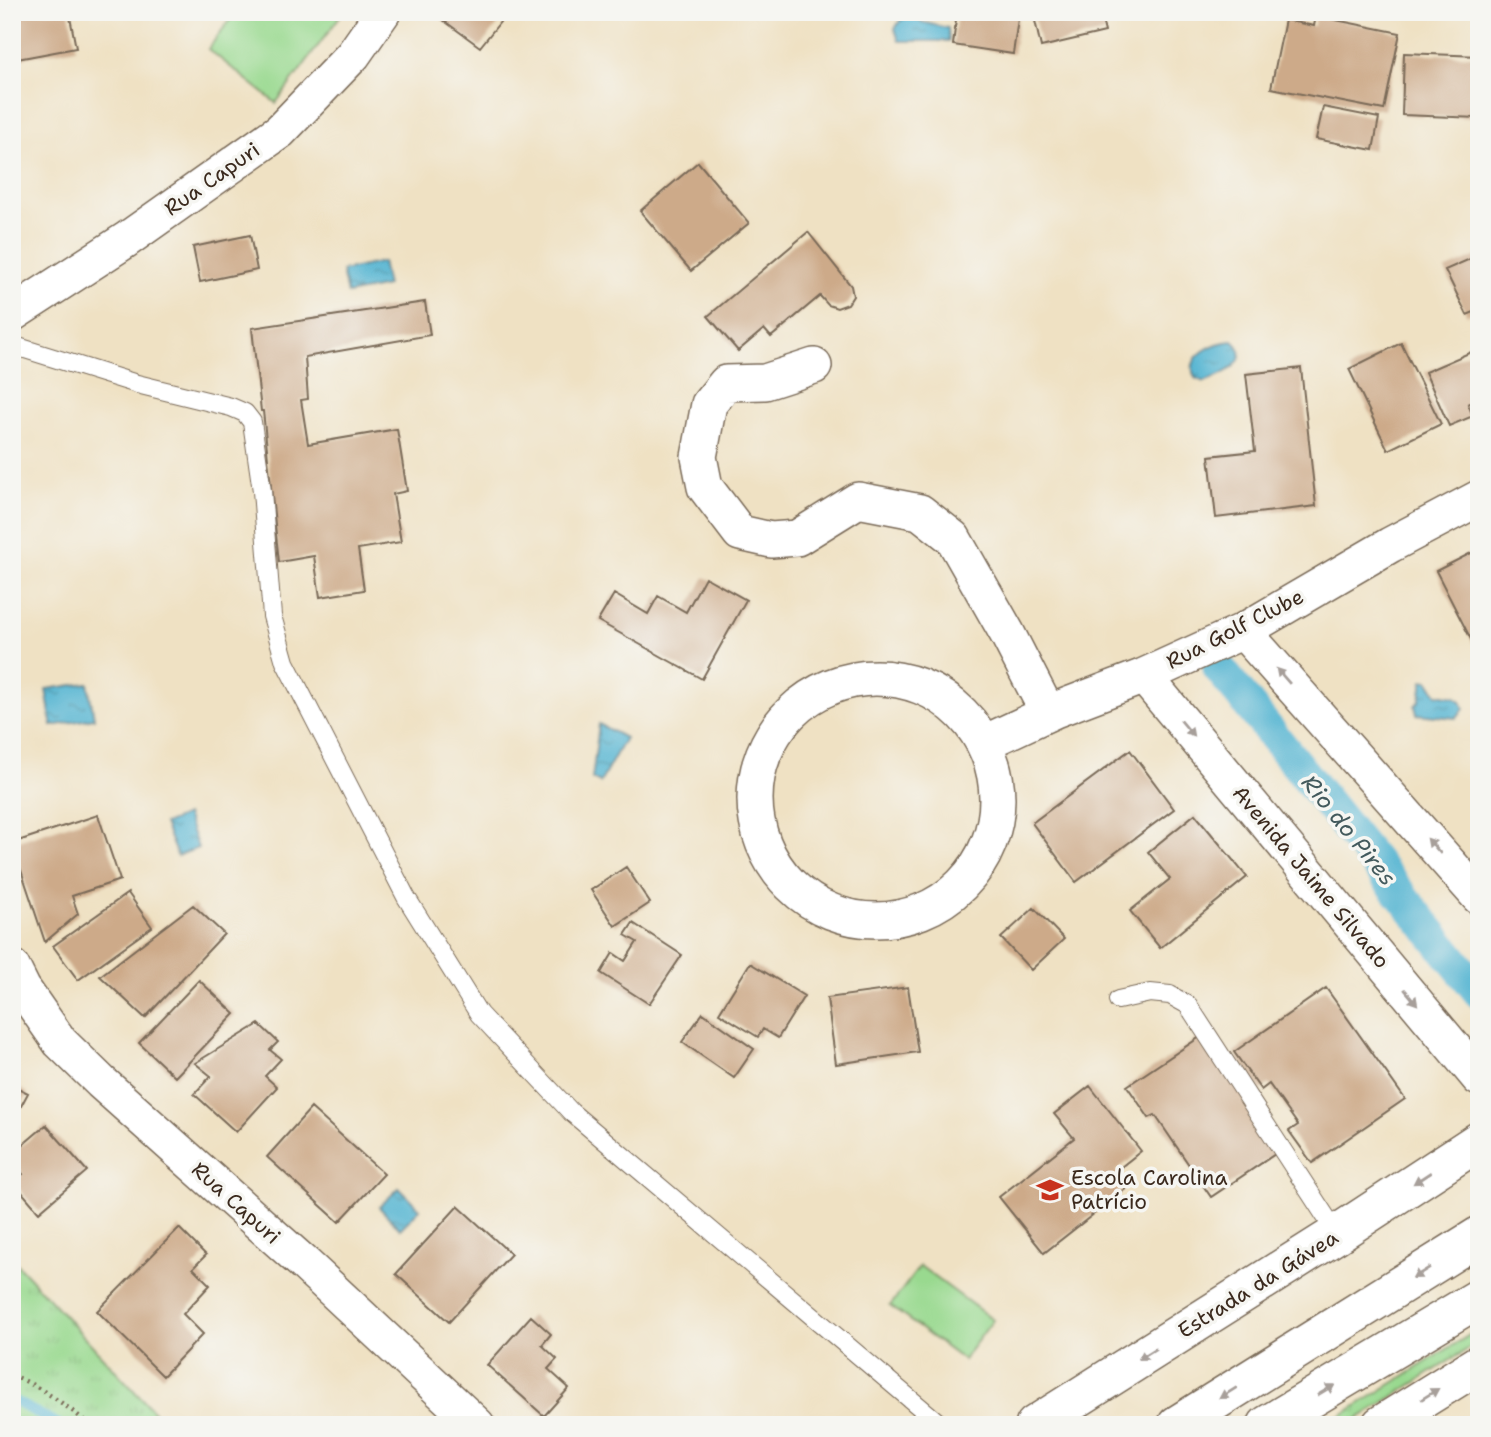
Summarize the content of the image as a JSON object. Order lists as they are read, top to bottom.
{
  "streets": {
    "main road": ["Estrada da Gávea"],
    "street": ["Rua Capuri", "Rua Golf Clube", "Avenida Jaime Silvado"]
  },
  "crossings": [
    ["Rua Golf Clube", "Avenida Jaime Silvado"]
  ],
  "water": ["Rio do Pires"],
  "places": {
    "school or university": ["Escola Carolina Patrício"]
  }
}
